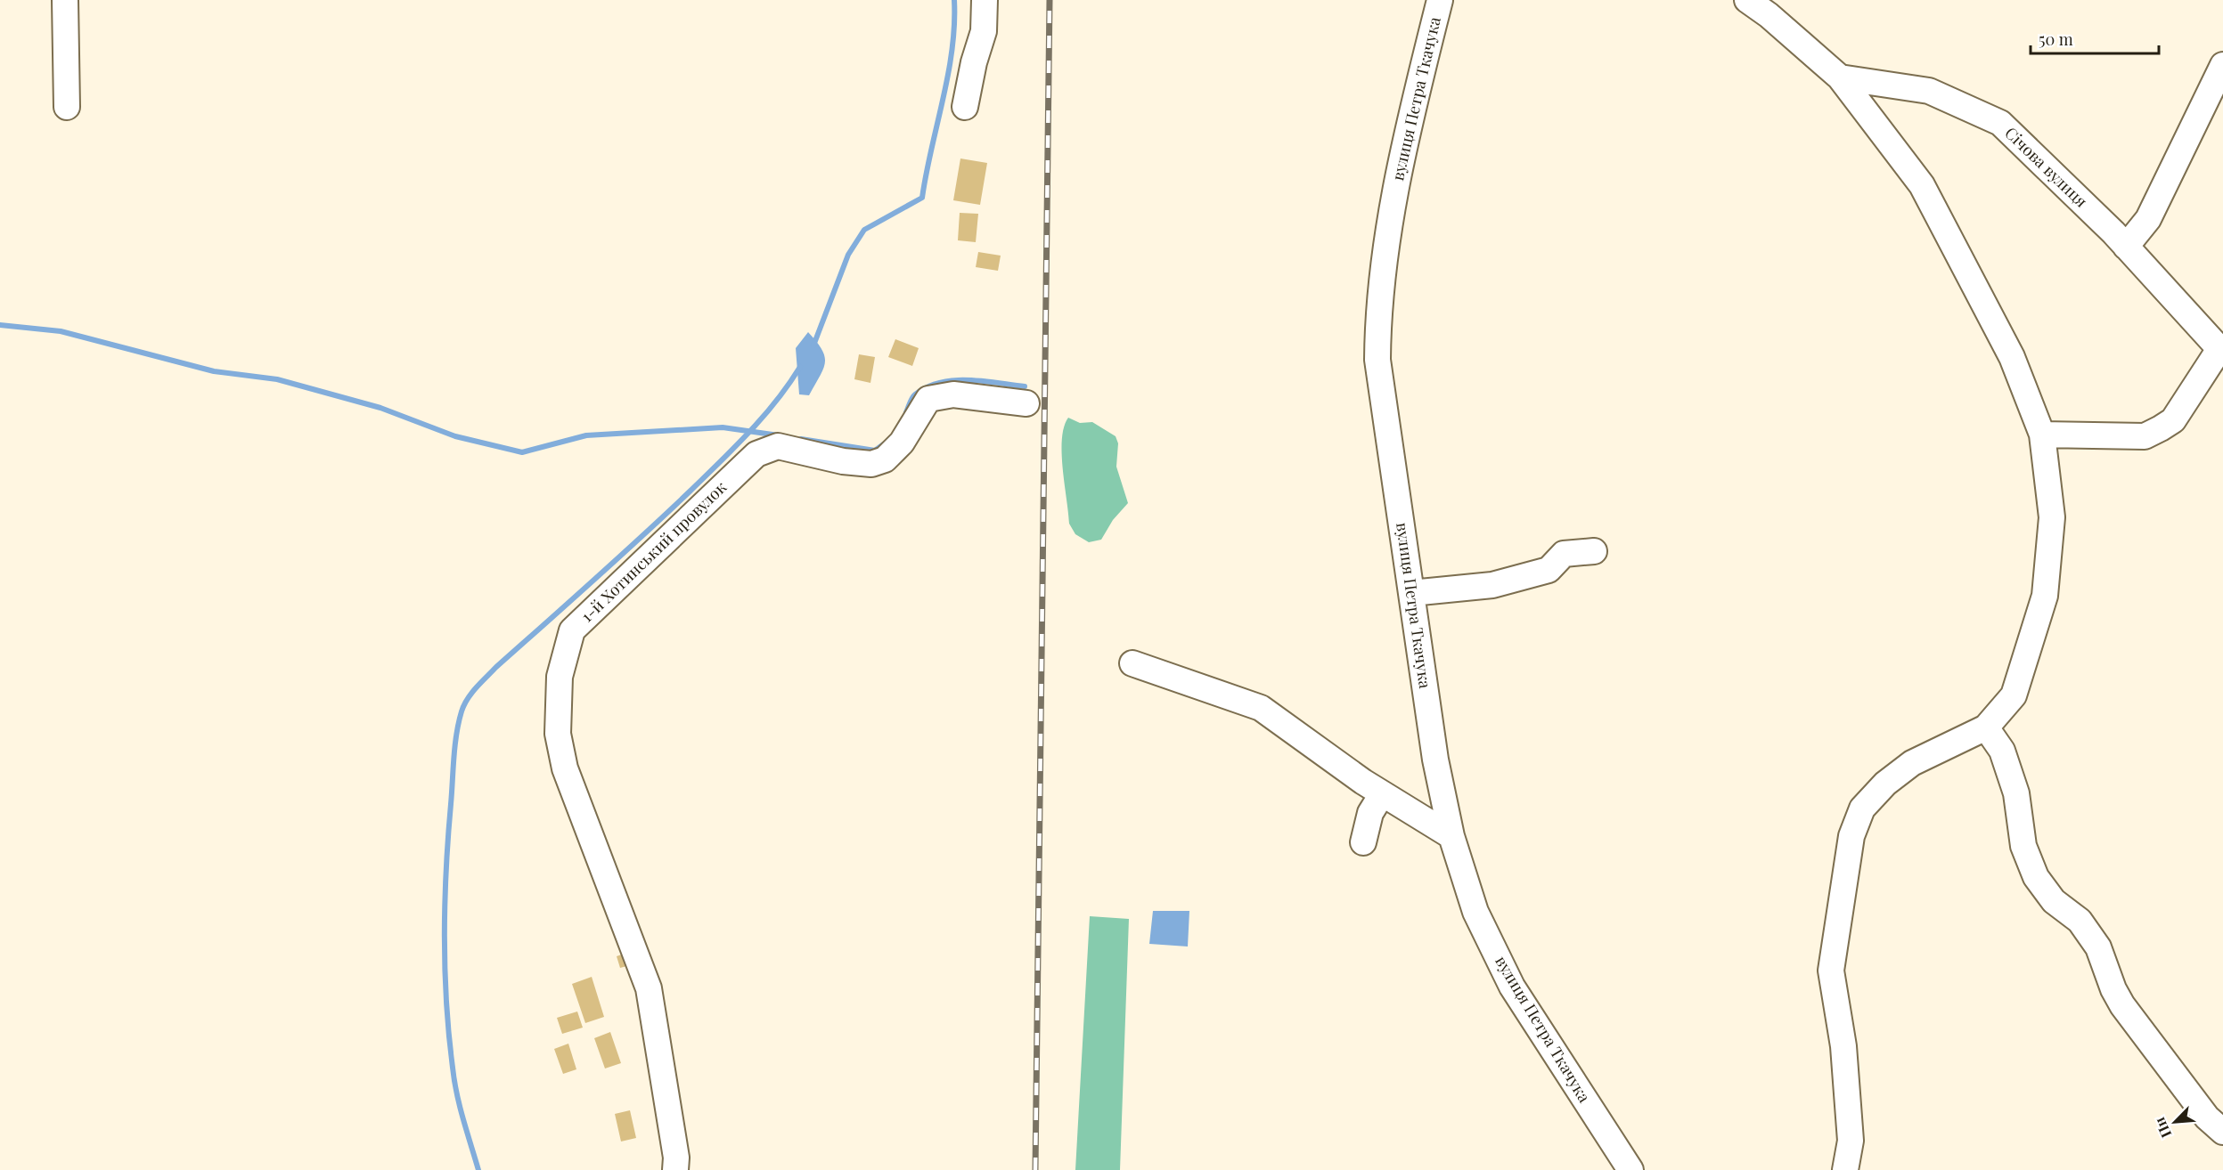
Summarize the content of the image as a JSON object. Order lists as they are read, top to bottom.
{
  "streets": {
    "street": ["вулиця Петра Ткачука", "Січова вулиця", "1-й Хотинський провулок"]
  },
  "scale_bar": "50 m",
  "north": "bottom left"
}
